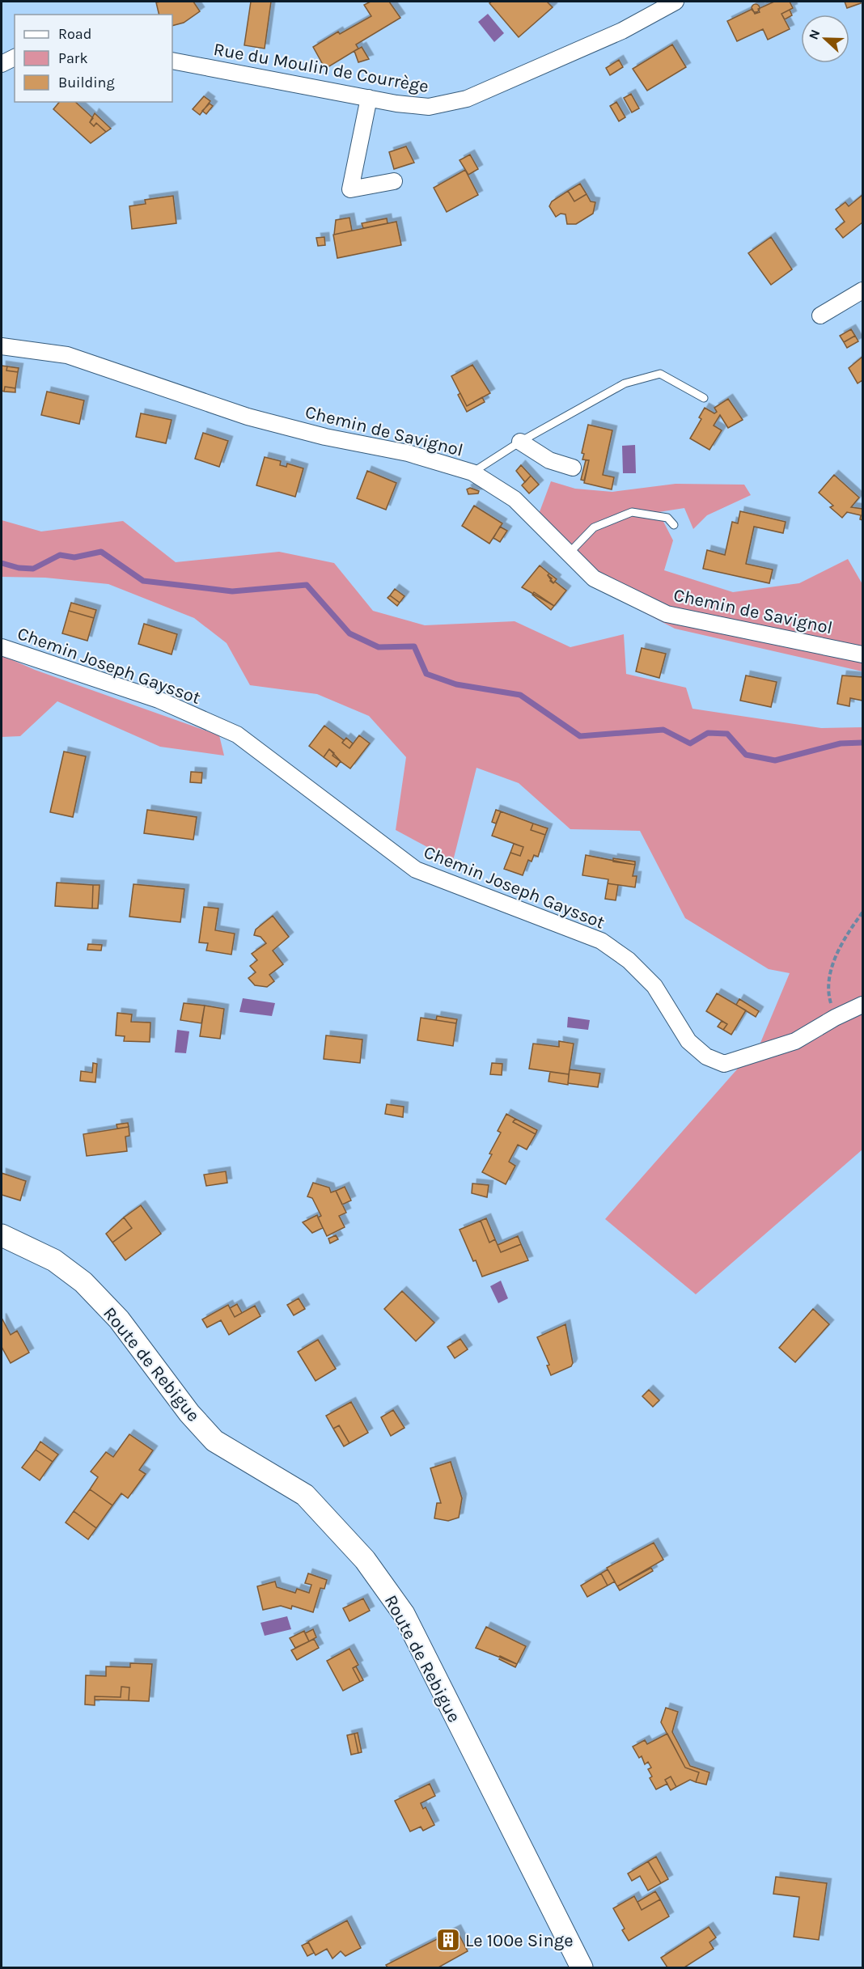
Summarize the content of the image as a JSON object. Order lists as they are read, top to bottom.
{
  "streets": {
    "street": [
      "Rue du Moulin de Courrège",
      "Chemin de Savignol",
      "Chemin Joseph Gayssot",
      "Route de Rebigue"
    ]
  },
  "places": {
    "building": ["Le 100e Singe"]
  },
  "legend": ["Road", "Park", "Building"],
  "north": "left"
}
